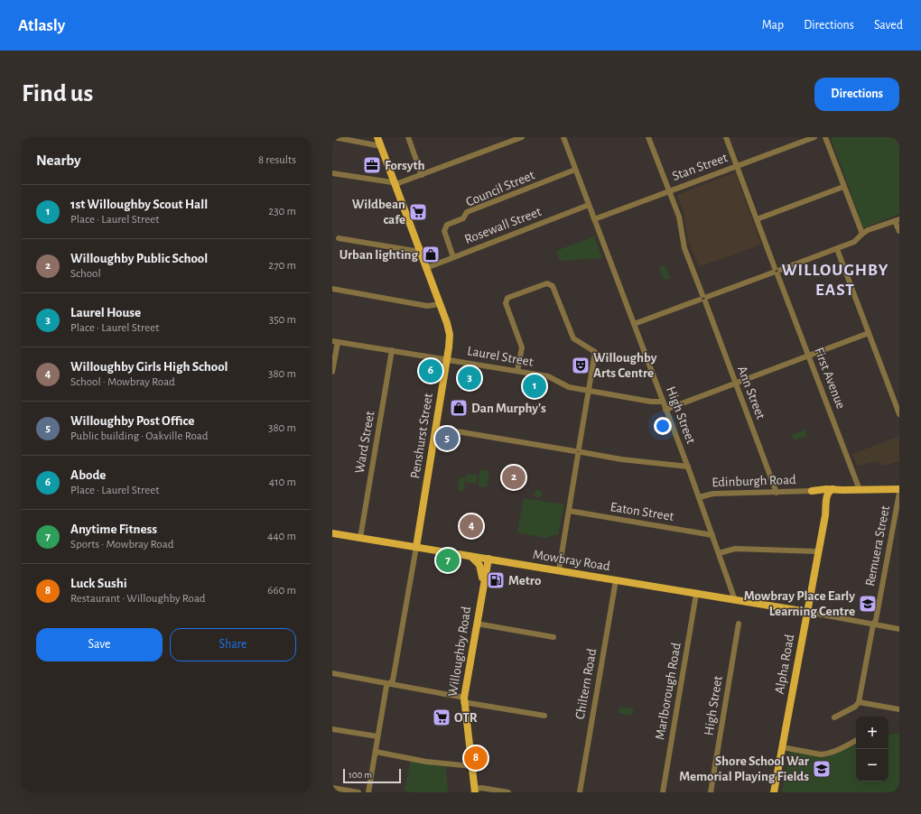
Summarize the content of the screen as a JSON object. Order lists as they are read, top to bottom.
{
  "streets": {
    "main road": [
      "Penshurst Street",
      "Mowbray Road",
      "Willoughby Road",
      "Alpha Road"
    ],
    "street": [
      "Stan Street",
      "Council Street",
      "Rosewall Street",
      "Laurel Street",
      "First Avenue",
      "Ann Street",
      "High Street",
      "Ward Street",
      "Edinburgh Road",
      "Eaton Street",
      "Remuera Street",
      "Chiltern Road",
      "Marlborough Road"
    ]
  },
  "crossings": [
    ["Stan Street", "First Avenue"],
    ["Stan Street", "Ann Street"],
    ["Stan Street", "High Street"],
    ["Council Street", "Rosewall Street"],
    ["Council Street", "High Street"],
    ["Rosewall Street", "High Street"],
    ["Rosewall Street", "Penshurst Street"],
    ["Laurel Street", "High Street"],
    ["Laurel Street", "Penshurst Street"],
    ["Laurel Street", "Ward Street"],
    ["Ann Street", "Edinburgh Road"],
    ["High Street", "Edinburgh Road"],
    ["High Street", "Eaton Street"],
    ["High Street", "Mowbray Road"],
    ["Penshurst Street", "Mowbray Road"],
    ["Ward Street", "Mowbray Road"],
    ["Mowbray Road", "Willoughby Road"],
    ["Mowbray Road", "Alpha Road"],
    ["Mowbray Road", "Chiltern Road"],
    ["Mowbray Road", "Marlborough Road"]
  ],
  "districts": ["WILLOUGHBY EAST"],
  "places": {
    "office": ["Forsyth"],
    "supermarket": ["Wildbean cafe", "OTR"],
    "shop": ["Urban lighting", "Dan Murphy's"],
    "theatre": ["Willoughby Arts Centre"],
    "fuel station": ["Metro"],
    "school or university": ["Mowbray Place Early Learning Centre", "Shore School War Memorial Playing Fields"]
  },
  "scale_bar": "100 m",
  "page": {
    "header": "Atlasly",
    "nav": ["Map", "Directions", "Saved"],
    "buttons": [
      "Directions",
      ["Save", "Share"]
    ],
    "title": "Find us",
    "heading": ["Nearby", "8 results"],
    "list": [
      {
        "mark": "1",
        "name": "1st Willoughby Scout Hall",
        "note": "Place · Laurel Street",
        "value": "230 m"
      },
      {
        "mark": "2",
        "name": "Willoughby Public School",
        "note": "School",
        "value": "270 m"
      },
      {
        "mark": "3",
        "name": "Laurel House",
        "note": "Place · Laurel Street",
        "value": "350 m"
      },
      {
        "mark": "4",
        "name": "Willoughby Girls High School",
        "note": "School · Mowbray Road",
        "value": "380 m"
      },
      {
        "mark": "5",
        "name": "Willoughby Post Office",
        "note": "Public building · Oakville Road",
        "value": "380 m"
      },
      {
        "mark": "6",
        "name": "Abode",
        "note": "Place · Laurel Street",
        "value": "410 m"
      },
      {
        "mark": "7",
        "name": "Anytime Fitness",
        "note": "Sports · Mowbray Road",
        "value": "440 m"
      },
      {
        "mark": "8",
        "name": "Luck Sushi",
        "note": "Restaurant · Willoughby Road",
        "value": "660 m"
      }
    ],
    "pins": [
      "6",
      "3",
      "1",
      "5",
      "2",
      "4",
      "7",
      "8"
    ],
    "map_buttons": ["+", "−"],
    "scale": "100 m"
  }
}
